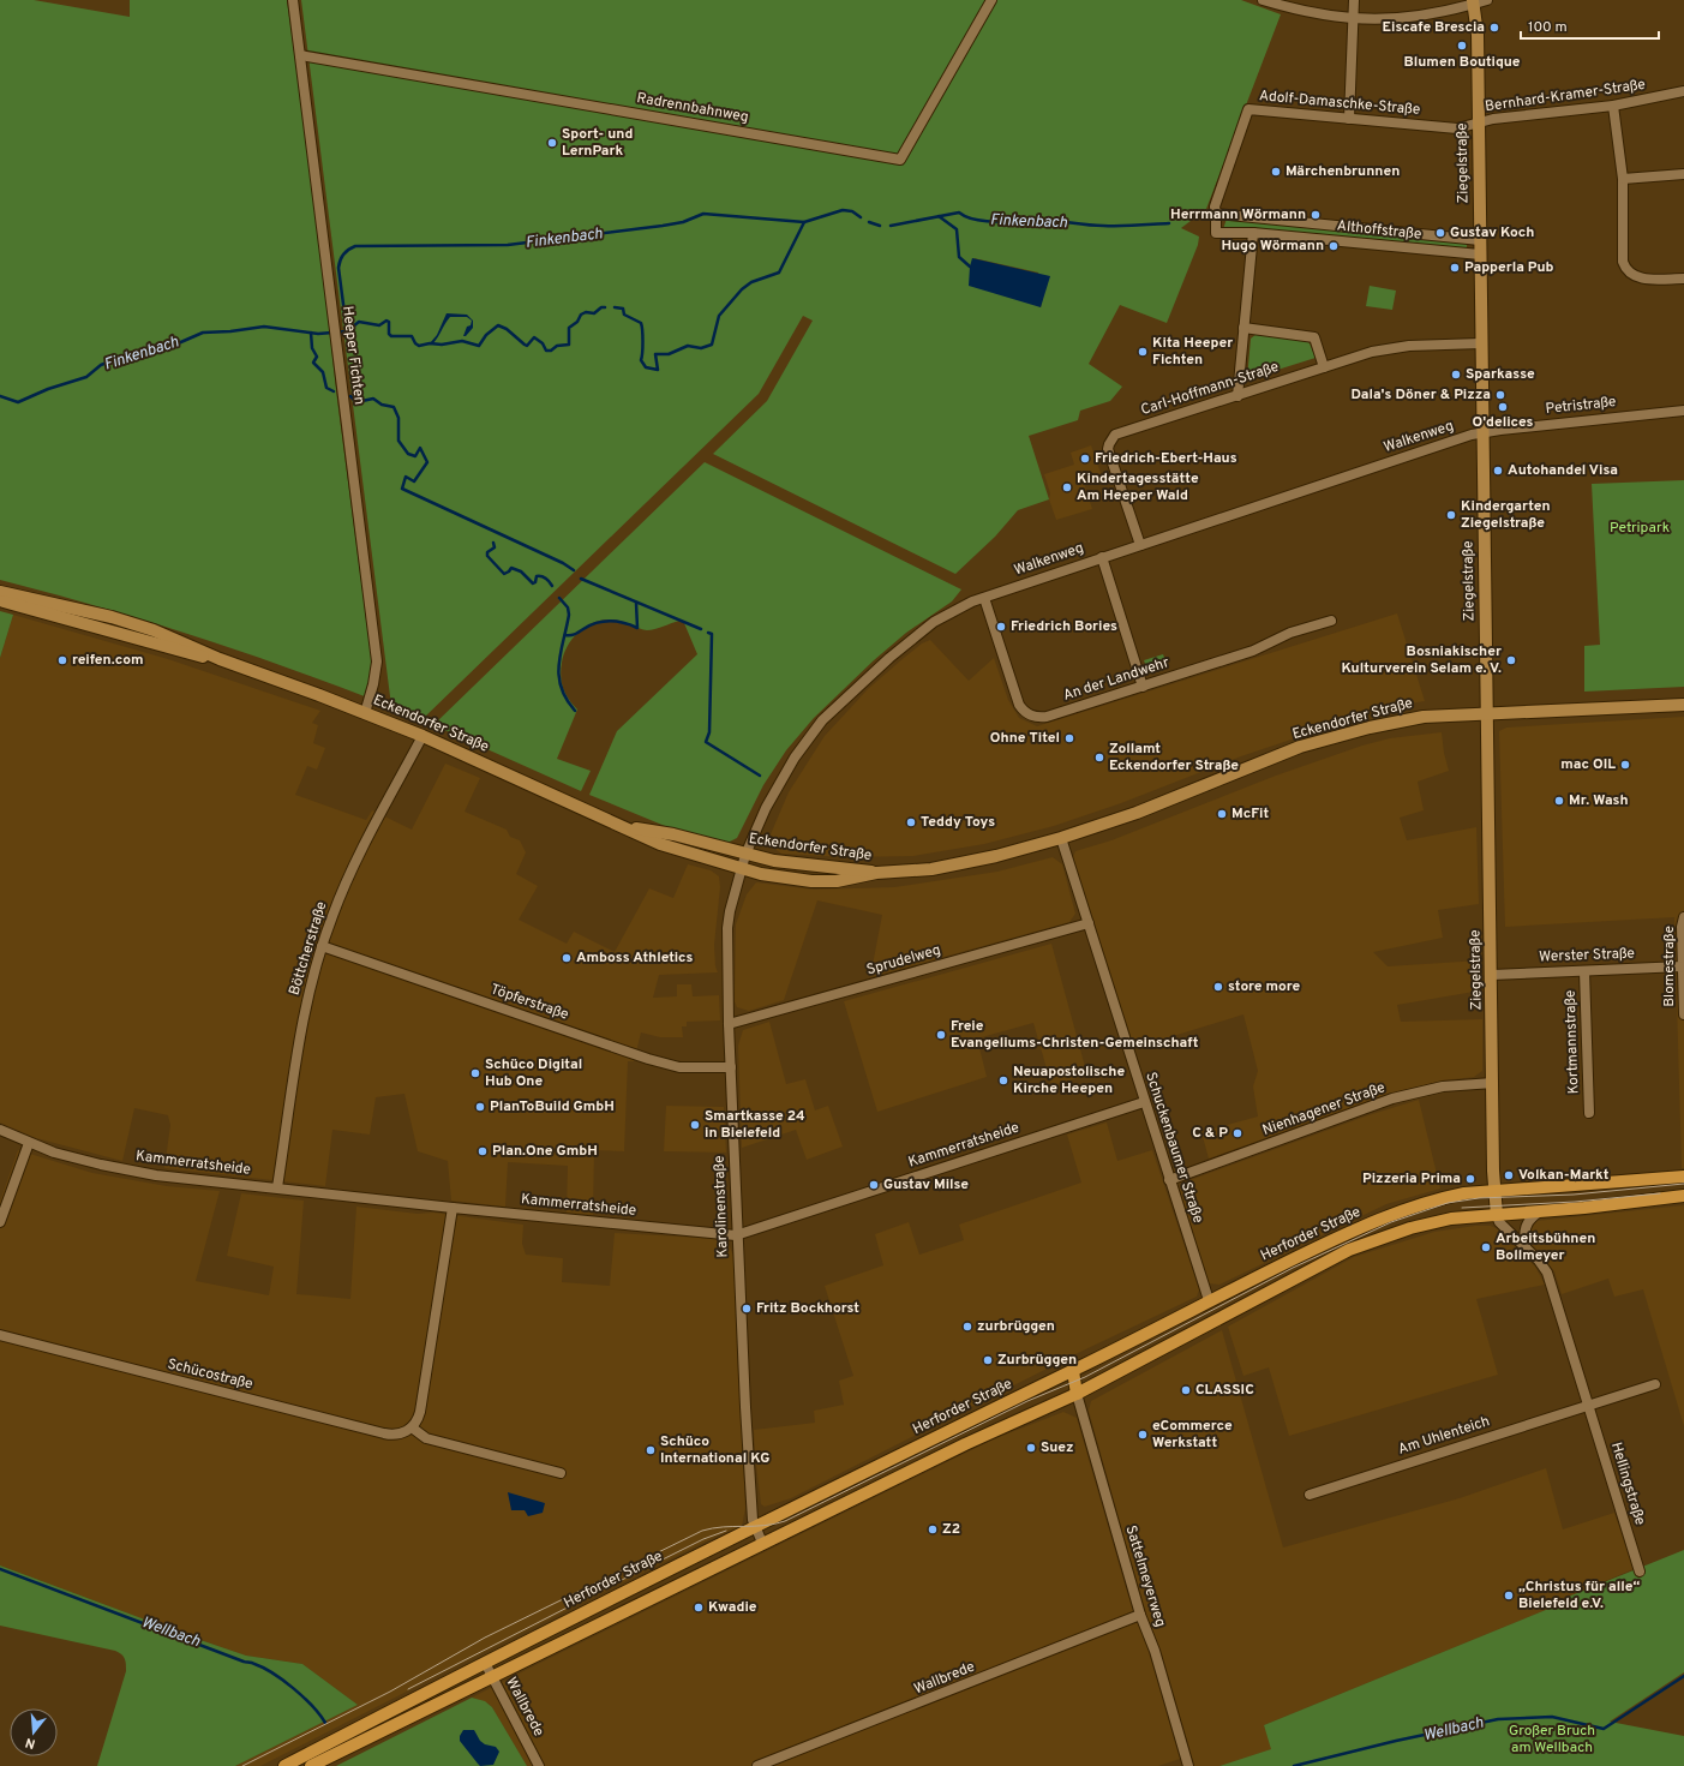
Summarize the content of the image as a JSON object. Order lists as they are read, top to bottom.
{
  "streets": {
    "main road": ["Herforder Straße"],
    "street": [
      "Bernhard-Kramer-Straße",
      "Adolf-Damaschke-Straße",
      "Radrennbahnweg",
      "Ziegelstraße",
      "Althoffstraße",
      "Heeper Fichten",
      "Carl-Hoffmann-Straße",
      "Petristraße",
      "Walkenweg",
      "An der Landwehr",
      "Eckendorfer Straße",
      "Böttcherstraße",
      "Werster Straße",
      "Sprudelweg",
      "Blomestraße",
      "Töpferstraße",
      "Kortmannstraße",
      "Nienhagener Straße",
      "Kammerratsheide",
      "Schuckenbaumer Straße",
      "Karolinenstraße",
      "Schücostraße",
      "Am Uhlenteich",
      "Hellingstraße",
      "Sattelmeyerweg",
      "Wallbrede"
    ]
  },
  "crossings": [
    ["Bernhard-Kramer-Straße", "Adolf-Damaschke-Straße"],
    ["Bernhard-Kramer-Straße", "Ziegelstraße"],
    ["Adolf-Damaschke-Straße", "Ziegelstraße"],
    ["Adolf-Damaschke-Straße", "Althoffstraße"],
    ["Radrennbahnweg", "Heeper Fichten"],
    ["Ziegelstraße", "Althoffstraße"],
    ["Ziegelstraße", "Carl-Hoffmann-Straße"],
    ["Ziegelstraße", "Petristraße"],
    ["Ziegelstraße", "Walkenweg"],
    ["Ziegelstraße", "Eckendorfer Straße"],
    ["Ziegelstraße", "Werster Straße"],
    ["Ziegelstraße", "Nienhagener Straße"],
    ["Ziegelstraße", "Herforder Straße"],
    ["Ziegelstraße", "Hellingstraße"],
    ["Heeper Fichten", "Eckendorfer Straße"],
    ["Carl-Hoffmann-Straße", "Walkenweg"],
    ["Petristraße", "Walkenweg"],
    ["Walkenweg", "An der Landwehr"],
    ["Walkenweg", "Eckendorfer Straße"],
    ["Walkenweg", "Karolinenstraße"],
    ["Eckendorfer Straße", "Böttcherstraße"],
    ["Eckendorfer Straße", "Schuckenbaumer Straße"],
    ["Eckendorfer Straße", "Karolinenstraße"],
    ["Böttcherstraße", "Töpferstraße"],
    ["Böttcherstraße", "Kammerratsheide"],
    ["Werster Straße", "Blomestraße"],
    ["Werster Straße", "Kortmannstraße"],
    ["Sprudelweg", "Schuckenbaumer Straße"],
    ["Sprudelweg", "Karolinenstraße"],
    ["Töpferstraße", "Karolinenstraße"],
    ["Nienhagener Straße", "Schuckenbaumer Straße"],
    ["Kammerratsheide", "Schuckenbaumer Straße"],
    ["Kammerratsheide", "Karolinenstraße"],
    ["Schuckenbaumer Straße", "Herforder Straße"],
    ["Karolinenstraße", "Herforder Straße"],
    ["Herforder Straße", "Wallbrede"],
    ["Am Uhlenteich", "Hellingstraße"],
    ["Sattelmeyerweg", "Wallbrede"]
  ],
  "water": ["Finkenbach", "Wellbach"],
  "parks": ["Petripark", "Großer Bruch am Wellbach"],
  "places": [
    "Eiscafe Brescia",
    "Blumen Boutique",
    "Sport- und LernPark",
    "Märchenbrunnen",
    "Herrmann Wörmann",
    "Gustav Koch",
    "Hugo Wörmann",
    "Papperla Pub",
    "Kita Heeper Fichten",
    "Sparkasse",
    "Dala's Döner & Pizza",
    "O'delices",
    "Friedrich-Ebert-Haus",
    "Autohandel Visa",
    "Kindertagesstätte Am Heeper Wald",
    "Kindergarten Ziegelstraße",
    "Friedrich Bories",
    "reifen.com",
    "Bosniakischer Kulturverein Selam e. V.",
    "Ohne Titel",
    "Zollamt Eckendorfer Straße",
    "mac OIL",
    "Mr. Wash",
    "McFit",
    "Teddy Toys",
    "Amboss Athletics",
    "store more",
    "Freie Evangeliums-Christen-Gemeinschaft",
    "Schüco Digital Hub One",
    "Neuapostolische Kirche Heepen",
    "PlanToBuild GmbH",
    "Smartkasse 24 in Bielefeld",
    "C & P",
    "Plan.One GmbH",
    "Volkan-Markt",
    "Pizzeria Prima",
    "Gustav Milse",
    "Arbeitsbühnen Bollmeyer",
    "Fritz Bockhorst",
    "zurbrüggen",
    "Zurbrüggen",
    "CLASSIC",
    "eCommerce Werkstatt",
    "Suez",
    "Schüco International KG",
    "Z2",
    "„Christus für alle“ Bielefeld e.V.",
    "Kwadie"
  ],
  "scale_bar": "100 m",
  "north": "bottom"
}
